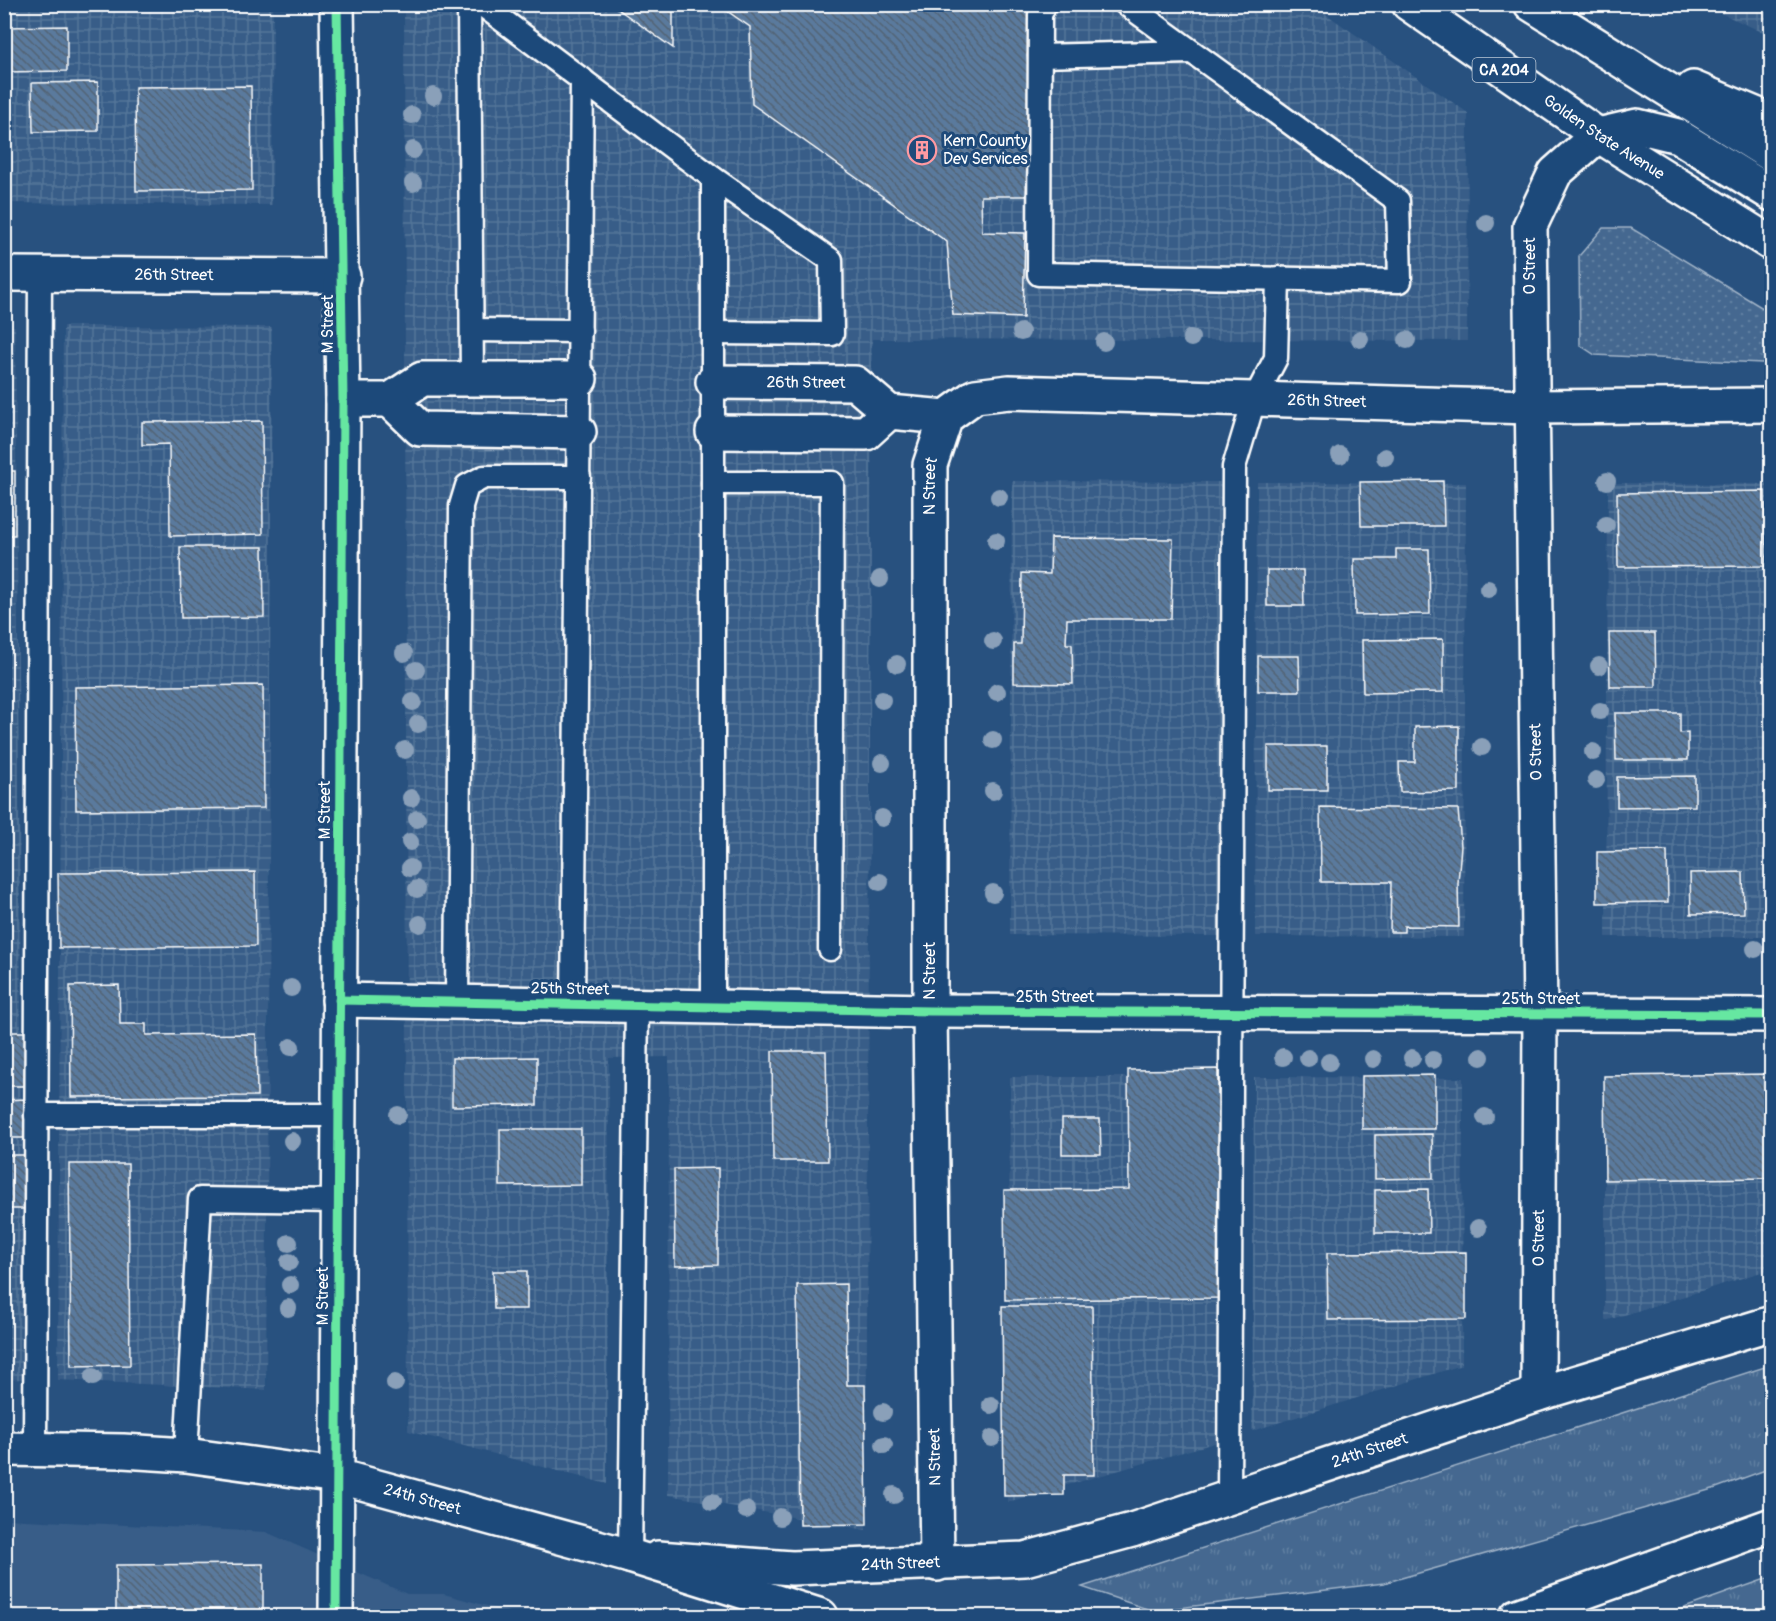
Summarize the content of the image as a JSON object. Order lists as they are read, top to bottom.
{
  "streets": {
    "main road": [
      "CA 204",
      "Golden State Avenue",
      "O Street",
      "26th Street",
      "M Street",
      "N Street",
      "25th Street",
      "24th Street"
    ]
  },
  "crossings": [
    ["Golden State Avenue", "O Street"],
    ["O Street", "26th Street"],
    ["O Street", "25th Street"],
    ["O Street", "24th Street"],
    ["26th Street", "M Street"],
    ["26th Street", "N Street"],
    ["M Street", "25th Street"],
    ["M Street", "24th Street"],
    ["N Street", "25th Street"],
    ["N Street", "24th Street"]
  ],
  "places": {
    "building": ["Kern County Dev Services"]
  }
}
